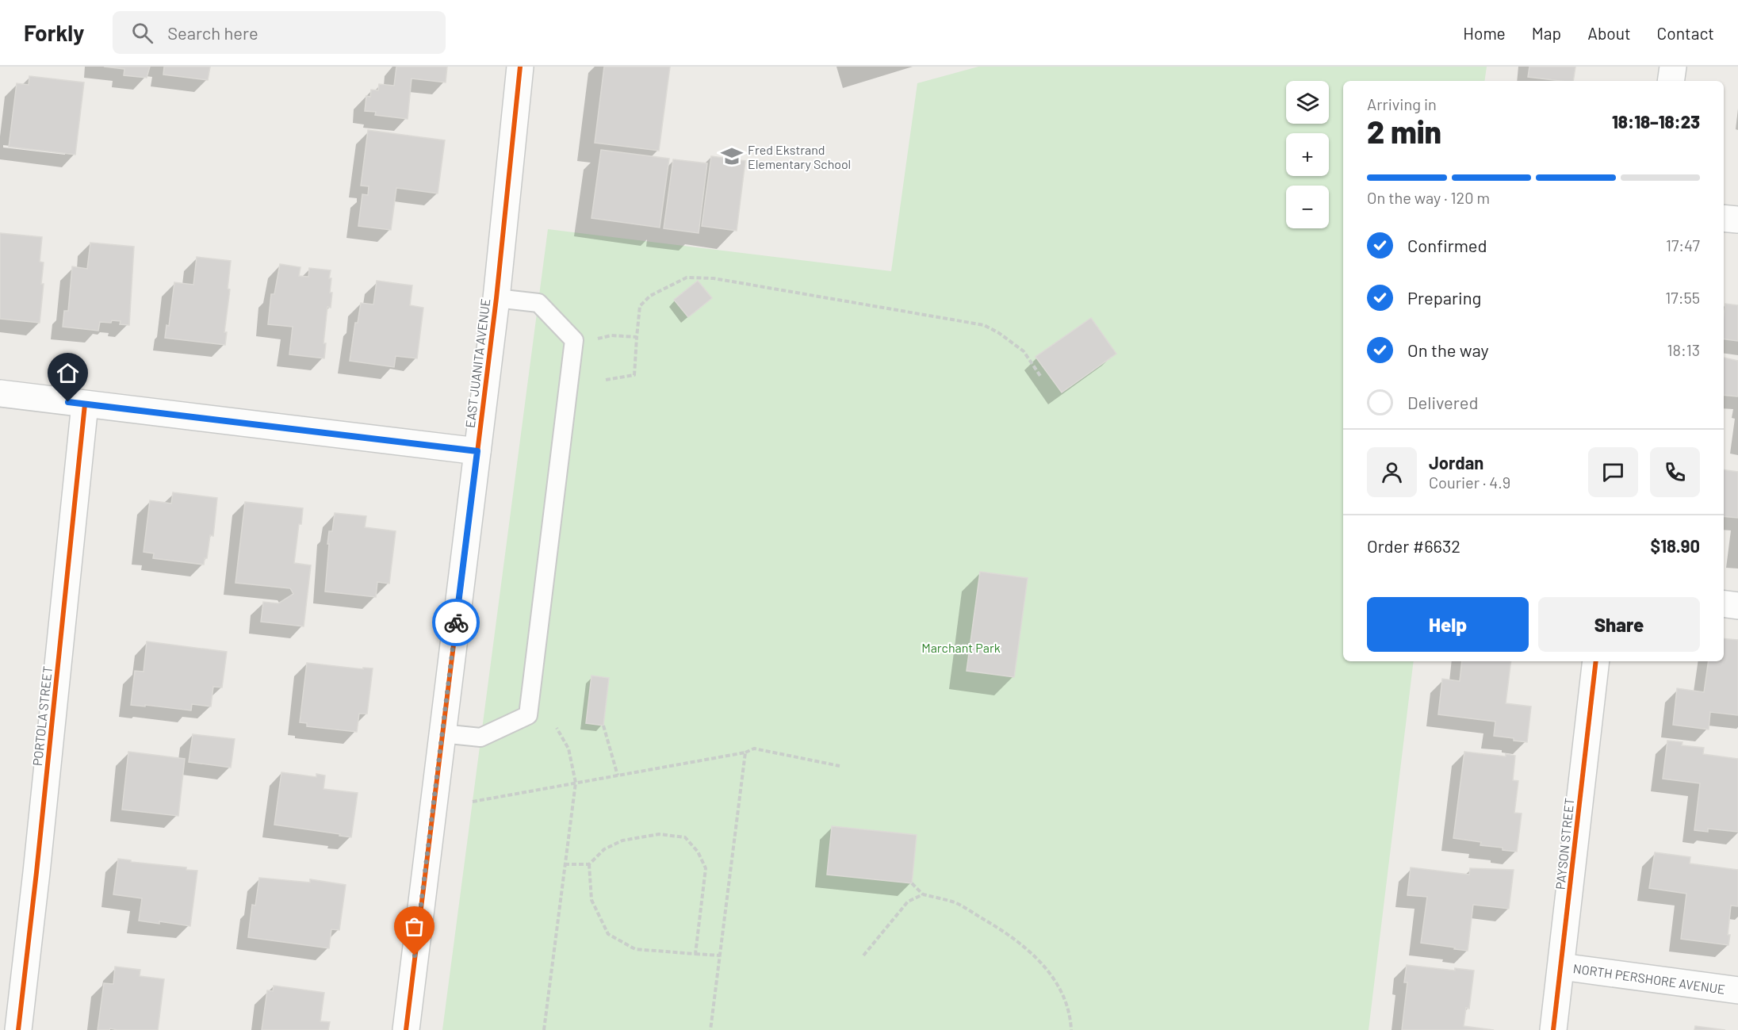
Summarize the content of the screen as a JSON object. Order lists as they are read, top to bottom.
{
  "streets": {
    "street": [
      "EAST JUANITA AVENUE",
      "PORTOLA STREET",
      "PAYSON STREET",
      "NORTH PERSHORE AVENUE"
    ]
  },
  "crossings": [
    ["PAYSON STREET", "NORTH PERSHORE AVENUE"]
  ],
  "parks": ["Marchant Park"],
  "places": {
    "school or university": ["Fred Ekstrand Elementary School"]
  },
  "page": {
    "header": "Forkly",
    "search": "Search here",
    "nav": [
      "Home",
      "Map",
      "About",
      "Contact"
    ],
    "map_buttons": ["+", "−"],
    "heading": ["2 min", "Arriving in", "18:18–18:23"],
    "panel": [
      "Jordan",
      "Courier · 4.9",
      "Order #6632",
      "$18.90"
    ],
    "bar": "On the way · 120 m",
    "list": [
      ["Confirmed", "17:47"],
      ["Preparing", "17:55"],
      ["On the way", "18:13"],
      "Delivered"
    ],
    "buttons": ["Help", "Share"]
  }
}
